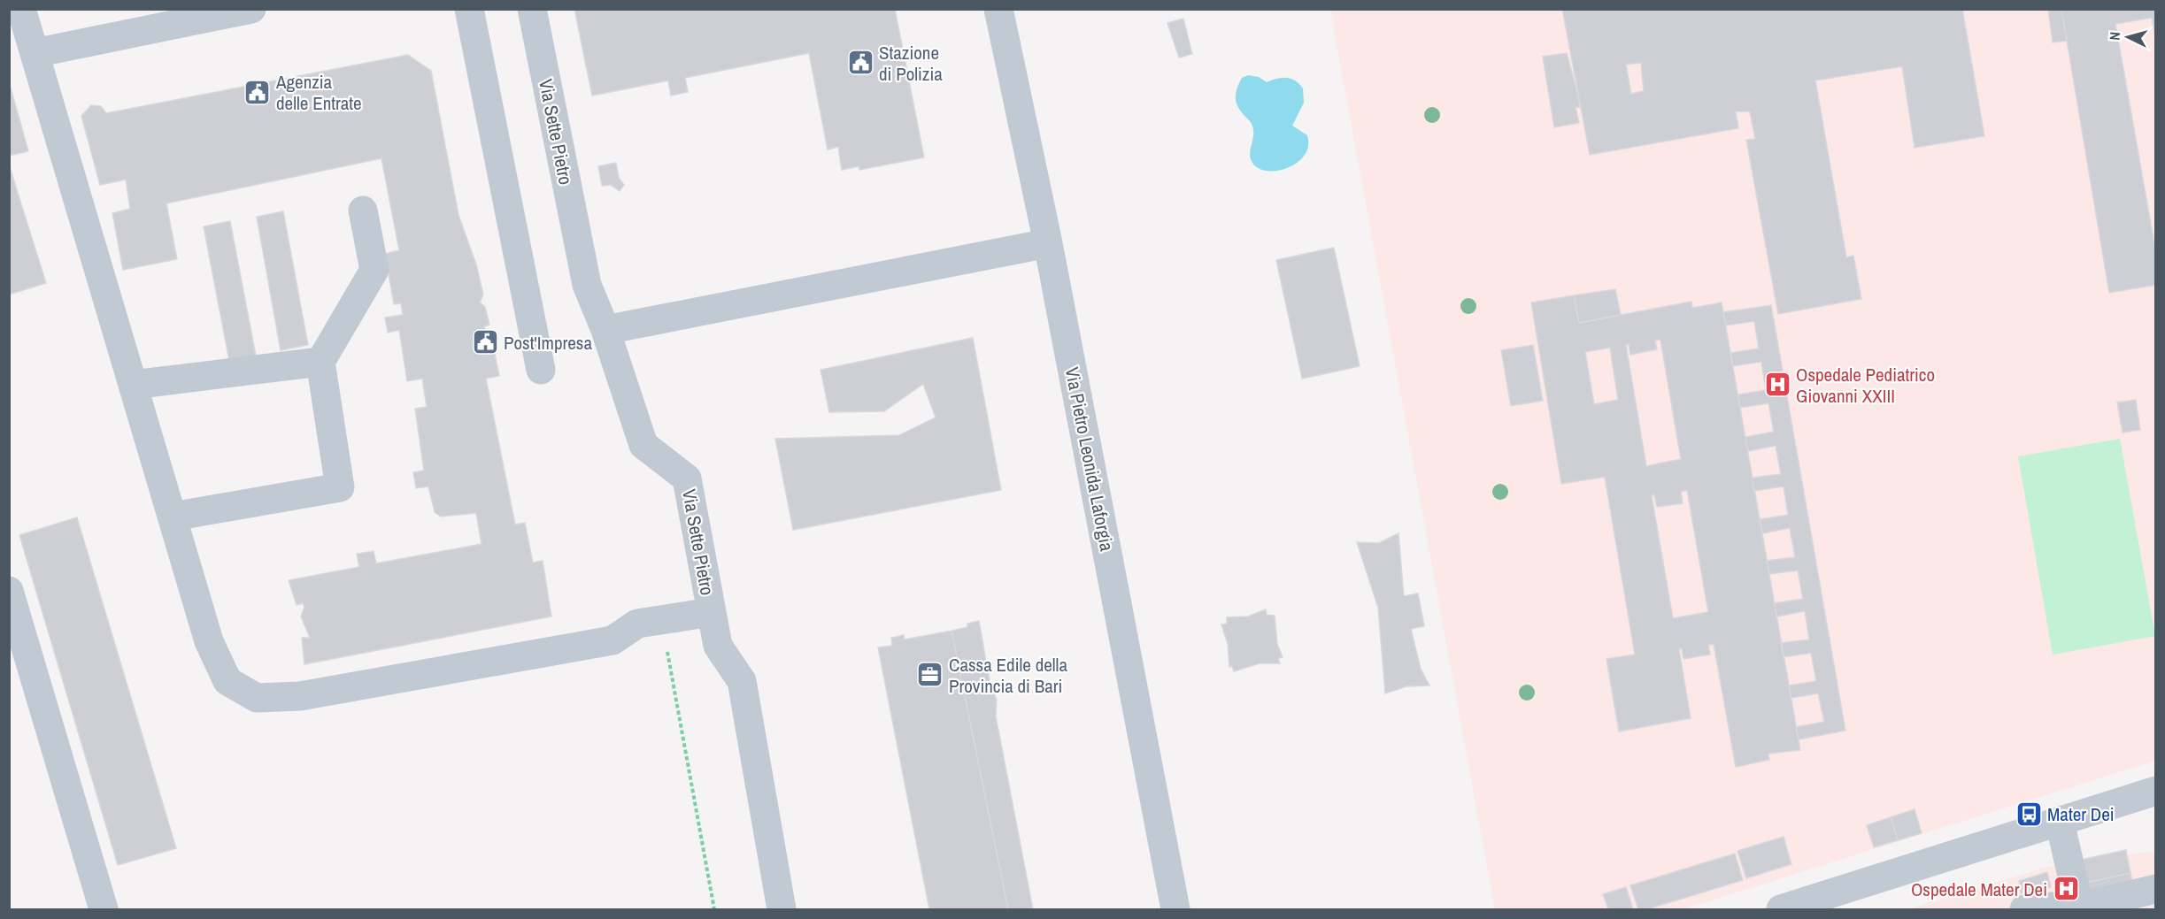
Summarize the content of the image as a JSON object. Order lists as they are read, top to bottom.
{
  "streets": {
    "street": ["Via Sette Pietro", "Via Pietro Leonida Laforgia"]
  },
  "places": {
    "public building": ["Stazione di Polizia", "Agenzia delle Entrate", "Post'Impresa"],
    "hospital": ["Ospedale Pediatrico Giovanni XXIII", "Ospedale Mater Dei"],
    "office": ["Cassa Edile della Provincia di Bari"],
    "bus stop": ["Mater Dei"]
  },
  "north": "left"
}
